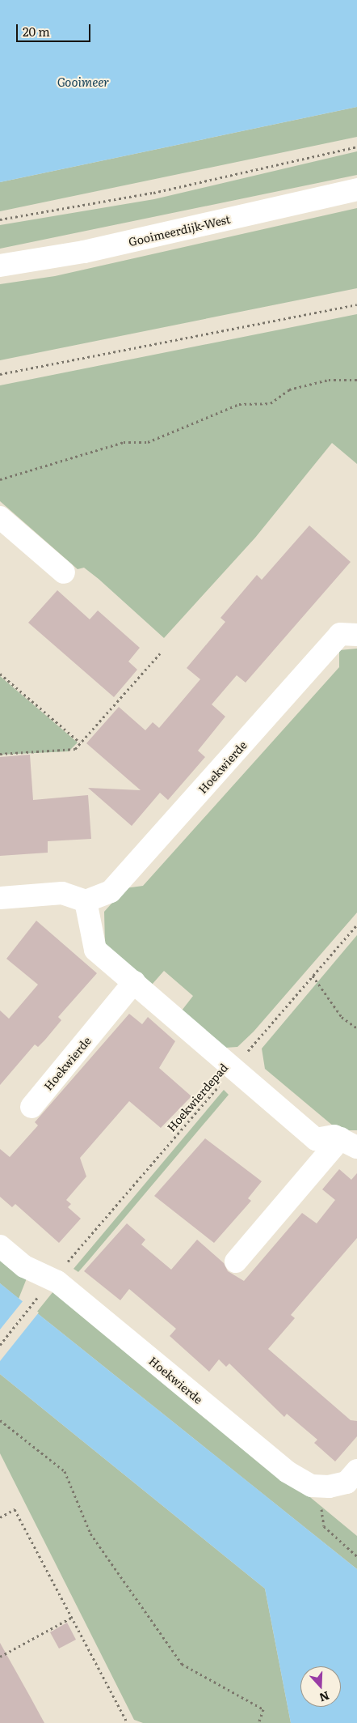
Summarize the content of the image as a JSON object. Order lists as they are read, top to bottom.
{
  "streets": {
    "street": ["Gooimeerdijk-West", "Hoekwierde"],
    "path": ["Hoekwierdepad"]
  },
  "crossings": [
    ["Hoekwierde", "Hoekwierdepad"]
  ],
  "water": ["Gooimeer"],
  "scale_bar": "20 m",
  "north": "bottom"
}
